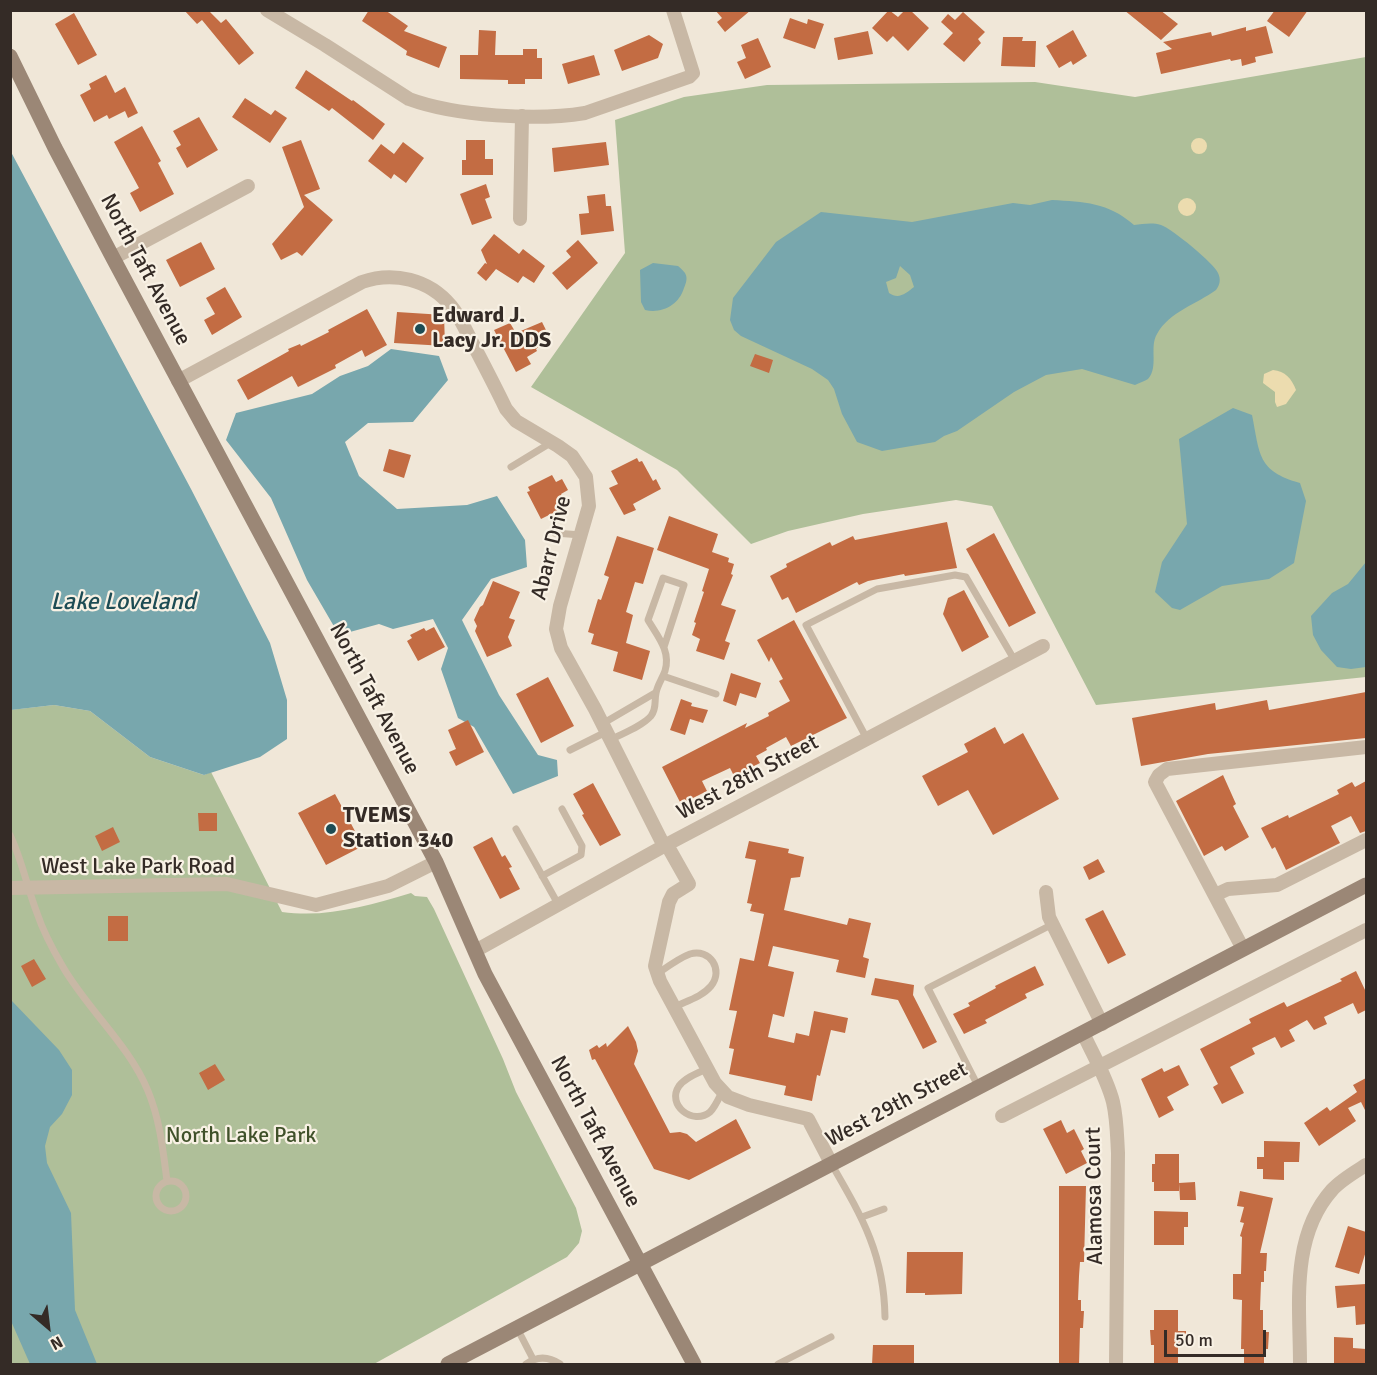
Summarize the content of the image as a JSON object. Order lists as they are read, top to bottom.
{
  "streets": {
    "main road": ["North Taft Avenue", "West 29th Street"],
    "street": [
      "Abarr Drive",
      "West 28th Street",
      "West Lake Park Road",
      "Alamosa Court"
    ]
  },
  "crossings": [
    ["North Taft Avenue", "Abarr Drive"],
    ["North Taft Avenue", "West 28th Street"],
    ["North Taft Avenue", "West Lake Park Road"],
    ["North Taft Avenue", "West 29th Street"],
    ["Abarr Drive", "West 28th Street"],
    ["West 29th Street", "Alamosa Court"]
  ],
  "water": ["Lake Loveland"],
  "parks": ["North Lake Park"],
  "places": ["Edward J. Lacy Jr. DDS", "TVEMS Station 340"],
  "scale_bar": "50 m",
  "north": "bottom right"
}
